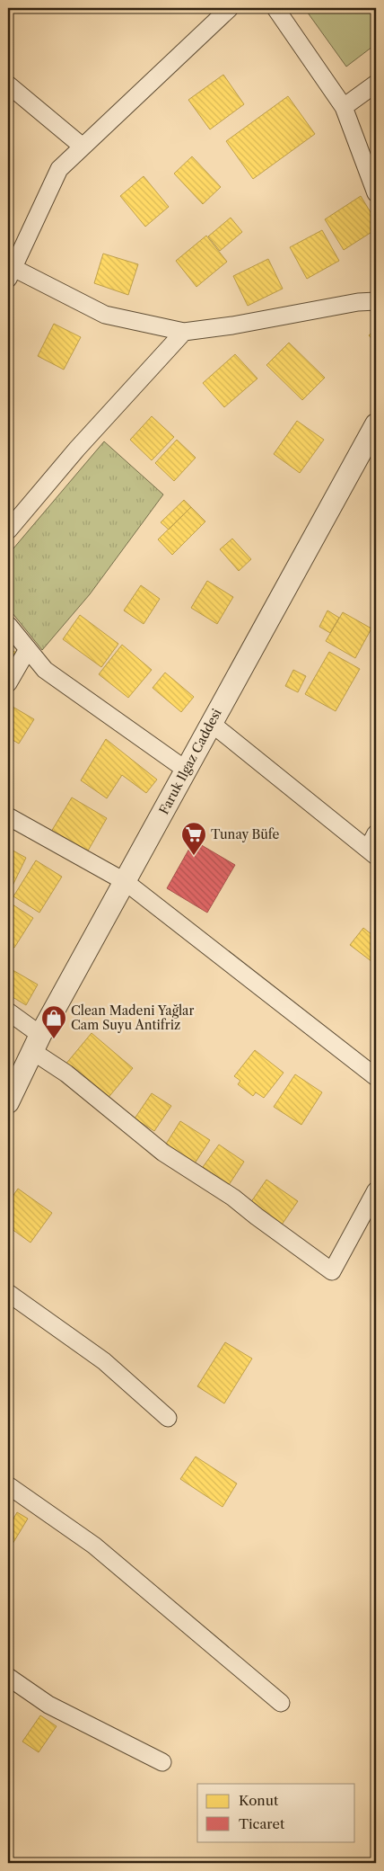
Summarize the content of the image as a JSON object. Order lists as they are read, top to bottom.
{
  "streets": {
    "street": ["Faruk Ilgaz Caddesi"]
  },
  "places": {
    "supermarket": ["Tunay Büfe"],
    "shop": ["Clean Madeni Yağlar Cam Suyu Antifriz"]
  },
  "legend": ["Konut", "Ticaret"]
}
